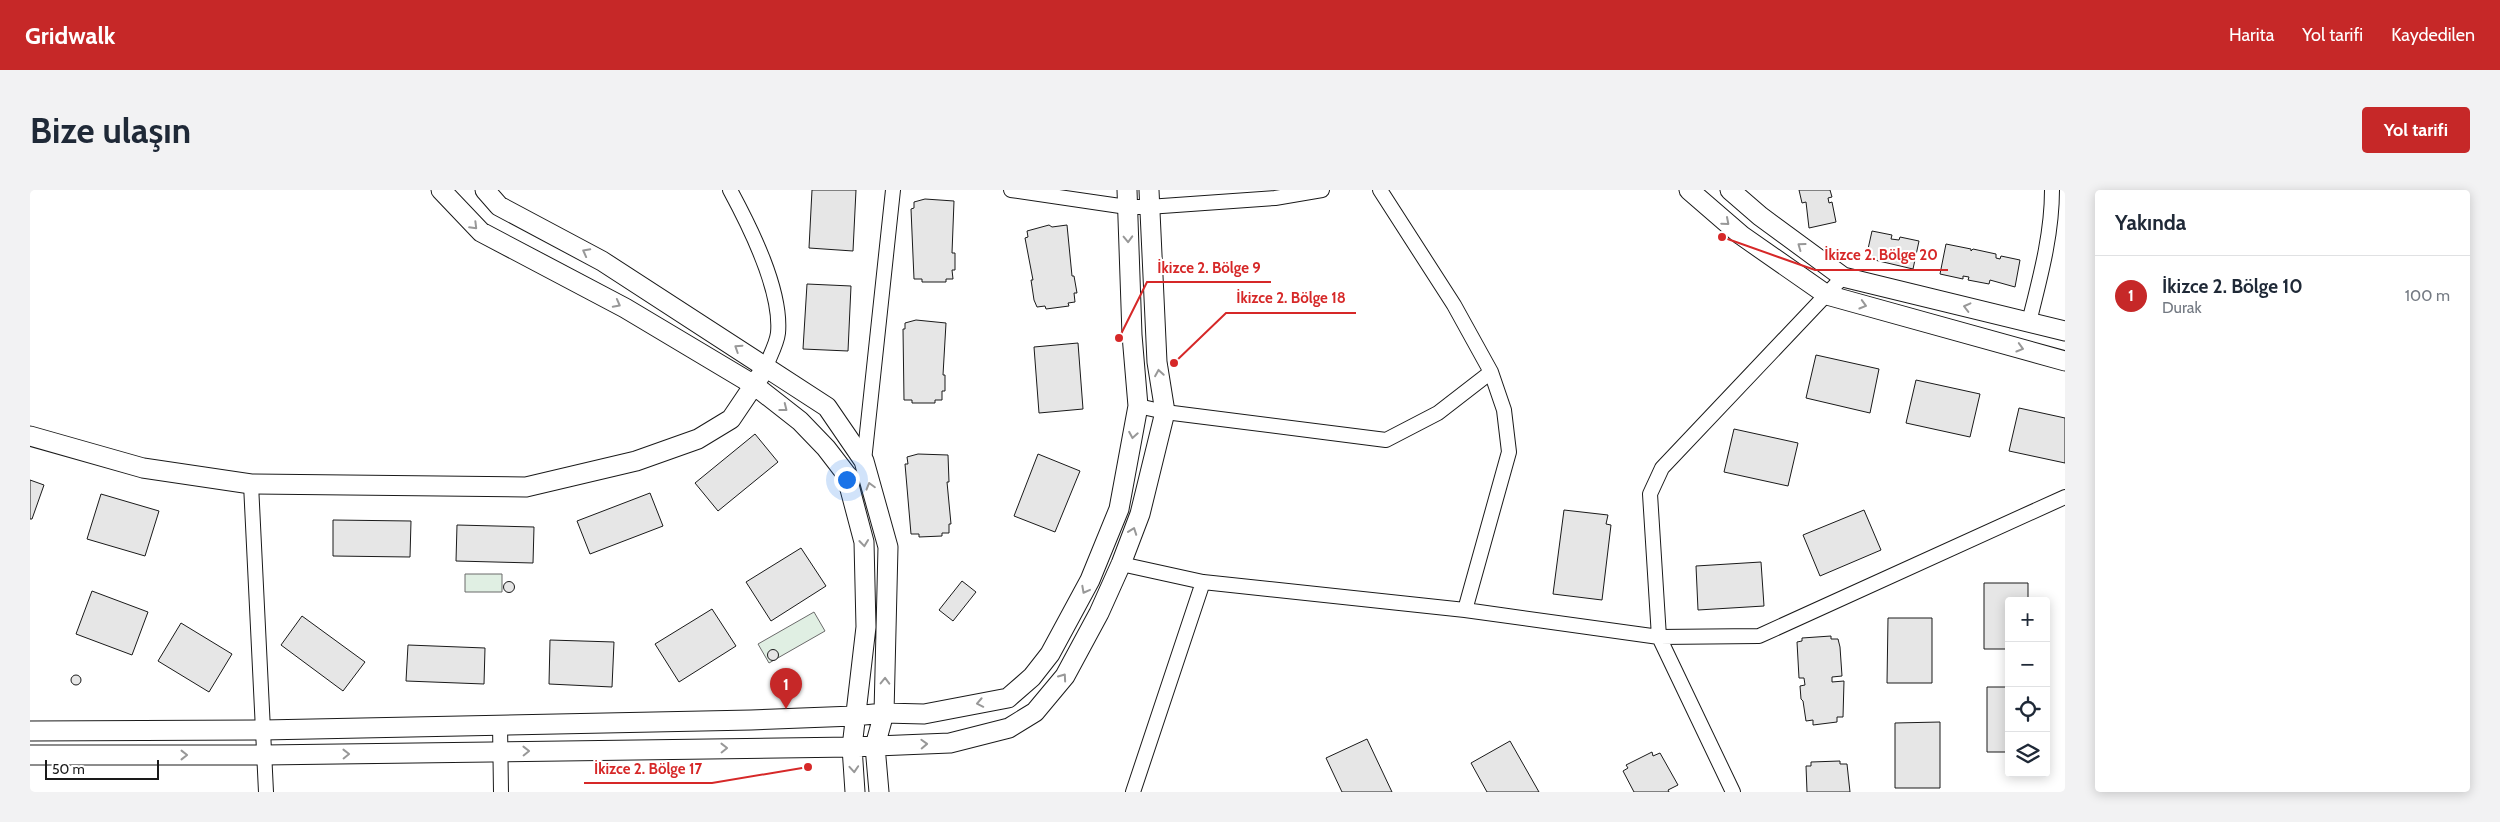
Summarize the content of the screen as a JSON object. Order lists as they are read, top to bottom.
{
  "places": [
    "İkizce 2. Bölge 20",
    "İkizce 2. Bölge 9",
    "İkizce 2. Bölge 18",
    "İkizce 2. Bölge 17"
  ],
  "scale_bar": "50 m",
  "page": {
    "header": "Gridwalk",
    "nav": ["Harita", "Yol tarifi", "Kaydedilen"],
    "buttons": "Yol tarifi",
    "title": "Bize ulaşın",
    "heading": "Yakında",
    "list": [
      {
        "mark": "1",
        "name": "İkizce 2. Bölge 10",
        "note": "Durak",
        "value": "100 m"
      }
    ],
    "map_buttons": ["+", "−"],
    "pins": "1",
    "scale": "50 m"
  }
}
